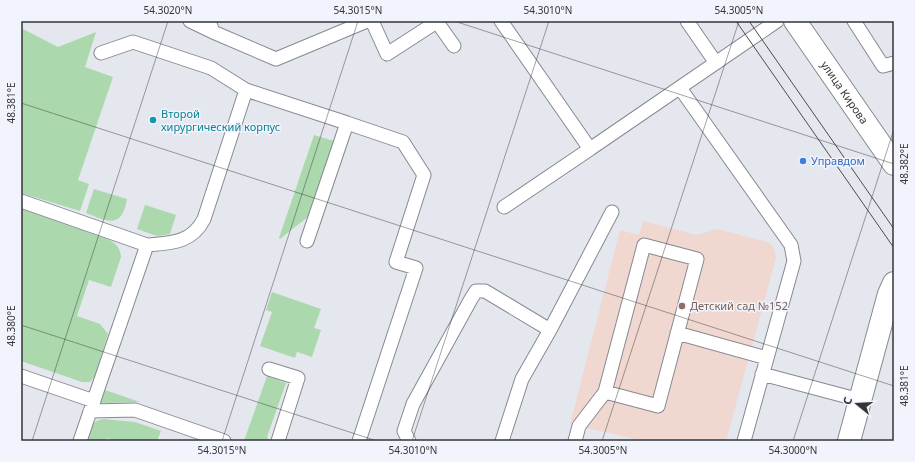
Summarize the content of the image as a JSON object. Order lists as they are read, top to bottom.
{
  "streets": {
    "main road": ["улица Кирова"]
  },
  "places": ["Второй хирургический корпус", "Управдом", "Детский сад №152"],
  "north": "left",
  "coordinates": [
    "54.3020°N",
    "54.3015°N",
    "54.3010°N",
    "54.3005°N",
    "48.381°E",
    "48.382°E",
    "48.380°E",
    "54.3000°N"
  ]
}
